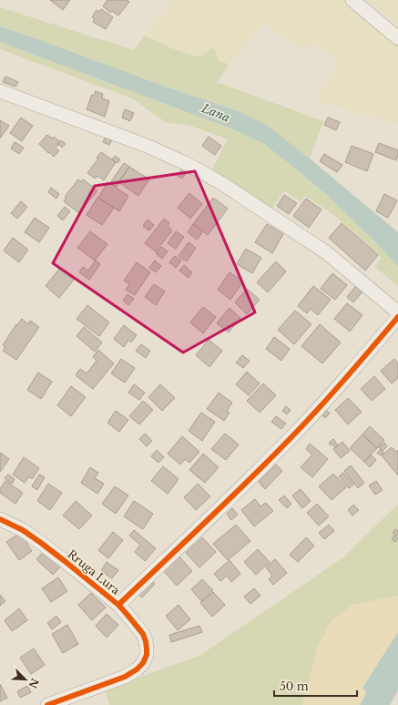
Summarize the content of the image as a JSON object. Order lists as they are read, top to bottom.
{
  "streets": {
    "street": ["Rruga Lura"]
  },
  "water": ["Lana"],
  "scale_bar": "50 m",
  "north": "bottom right"
}
